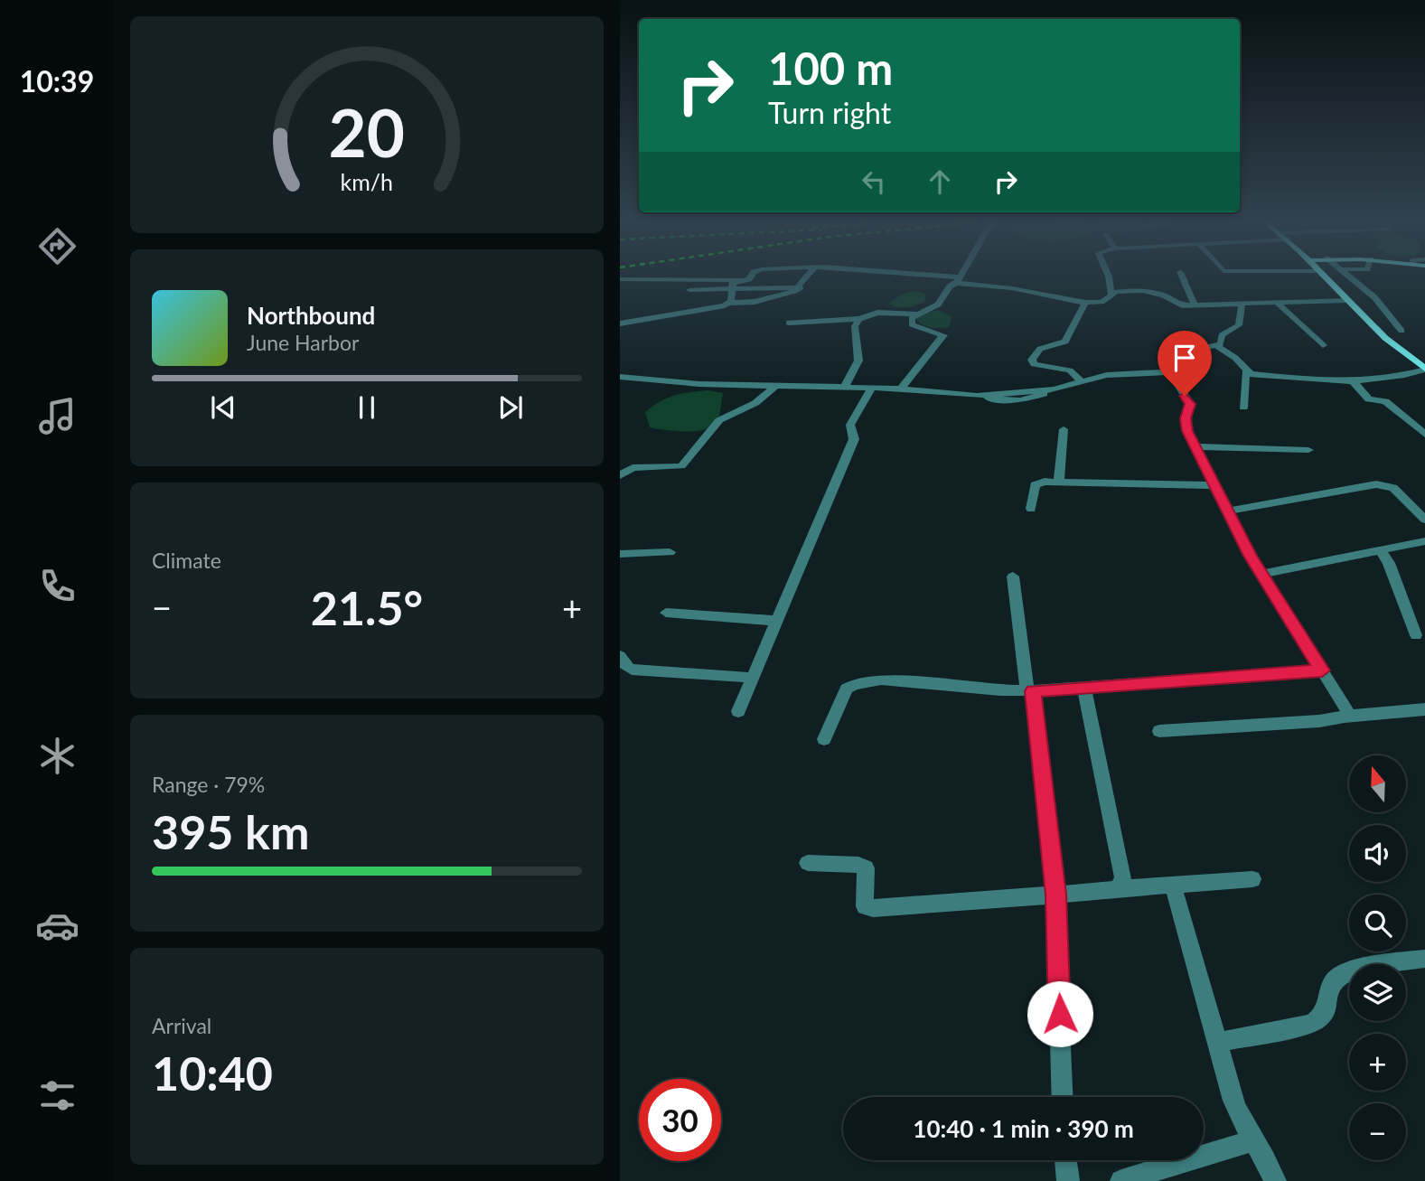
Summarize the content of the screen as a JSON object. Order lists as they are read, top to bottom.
{
  "north": "top",
  "page": {
    "tabs": "10:39",
    "turn": ["100 m", "Turn right"],
    "song": ["Northbound", "June Harbor"],
    "tile": [
      "Climate",
      ["Range · 79%", "395 km"],
      ["Arrival", "10:40"]
    ],
    "heat": ["−", "21.5°", "+"],
    "map_buttons": ["+", "−"],
    "limit": "30",
    "trip": "10:40 · 1 min · 390 m",
    "gauge": ["20", "km/h"]
  }
}
